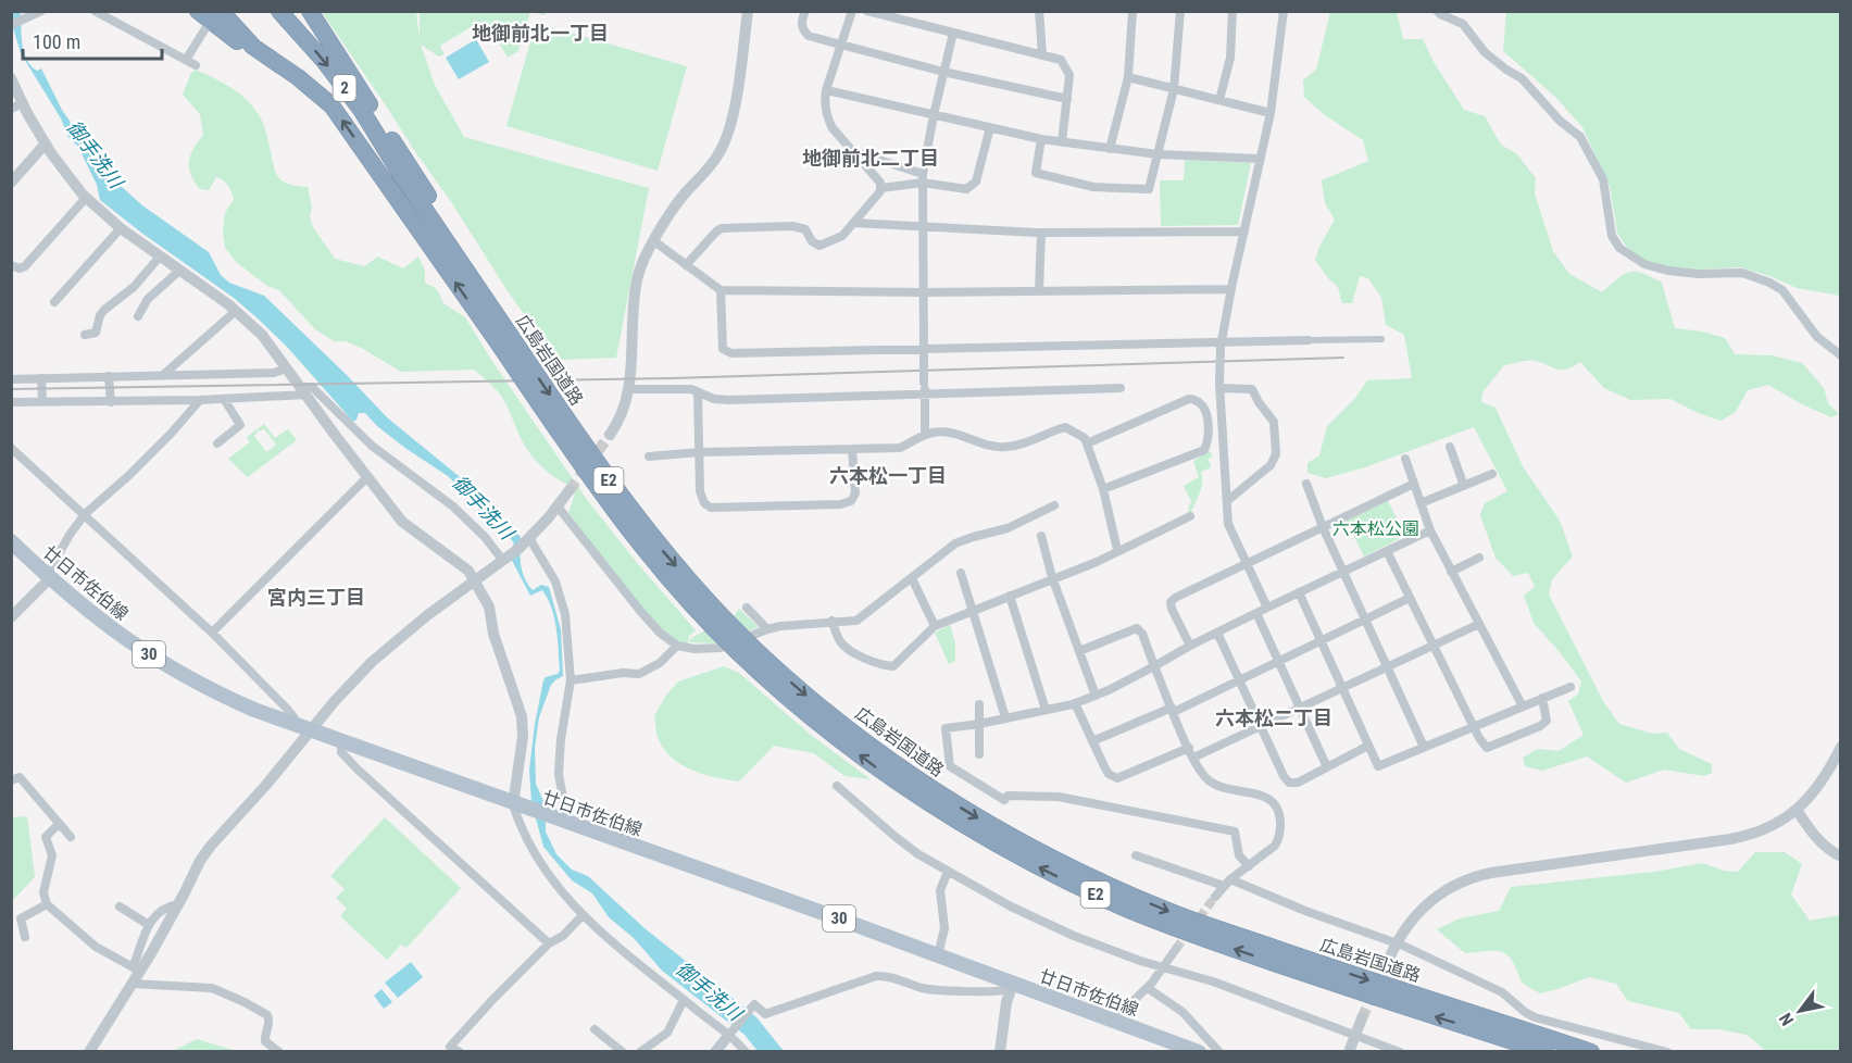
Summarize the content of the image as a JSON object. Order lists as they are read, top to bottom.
{
  "streets": {
    "highway": ["2", "広島岩国道路", "E2"],
    "main road": ["廿日市佐伯線", "30"]
  },
  "crossings": [
    ["2", "広島岩国道路"]
  ],
  "districts": [
    "地御前北一丁目",
    "地御前北二丁目",
    "六本松一丁目",
    "宮内三丁目",
    "六本松二丁目"
  ],
  "water": ["御手洗川"],
  "parks": ["六本松公園"],
  "scale_bar": "100 m",
  "north": "bottom left"
}
